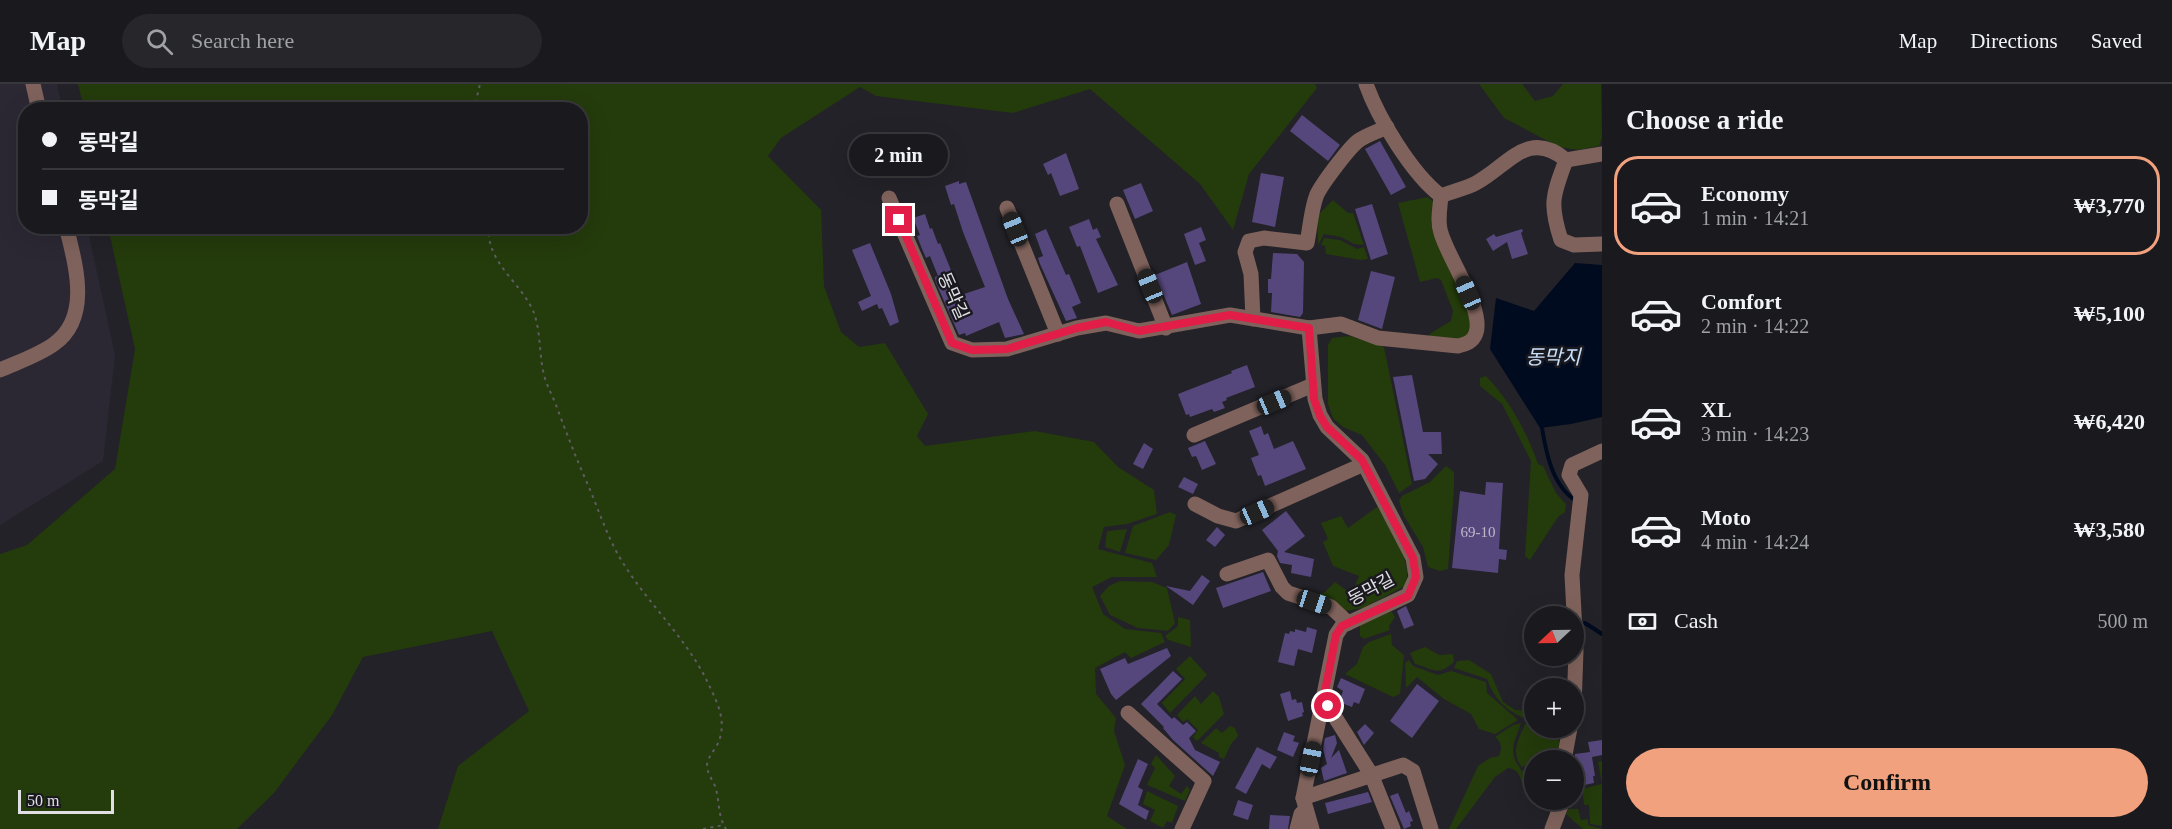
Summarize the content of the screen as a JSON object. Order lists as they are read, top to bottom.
{
  "streets": {
    "street": ["동막길"]
  },
  "water": ["동막지"],
  "house_numbers": ["69-10"],
  "scale_bar": "50 m",
  "north": "left",
  "page": {
    "header": "Map",
    "search": "Search here",
    "nav": ["Map", "Directions", "Saved"],
    "heading": "Choose a ride",
    "banner": ["동막길", "동막길"],
    "bubble": "2 min",
    "list": [
      {
        "name": "Economy",
        "note": "1 min · 14:21",
        "value": "₩3,770"
      },
      {
        "name": "Comfort",
        "note": "2 min · 14:22",
        "value": "₩5,100"
      },
      {
        "name": "XL",
        "note": "3 min · 14:23",
        "value": "₩6,420"
      },
      {
        "name": "Moto",
        "note": "4 min · 14:24",
        "value": "₩3,580"
      }
    ],
    "pay": ["Cash", "500 m"],
    "map_buttons": ["+", "−"],
    "buttons": "Confirm",
    "scale": "50 m"
  }
}
